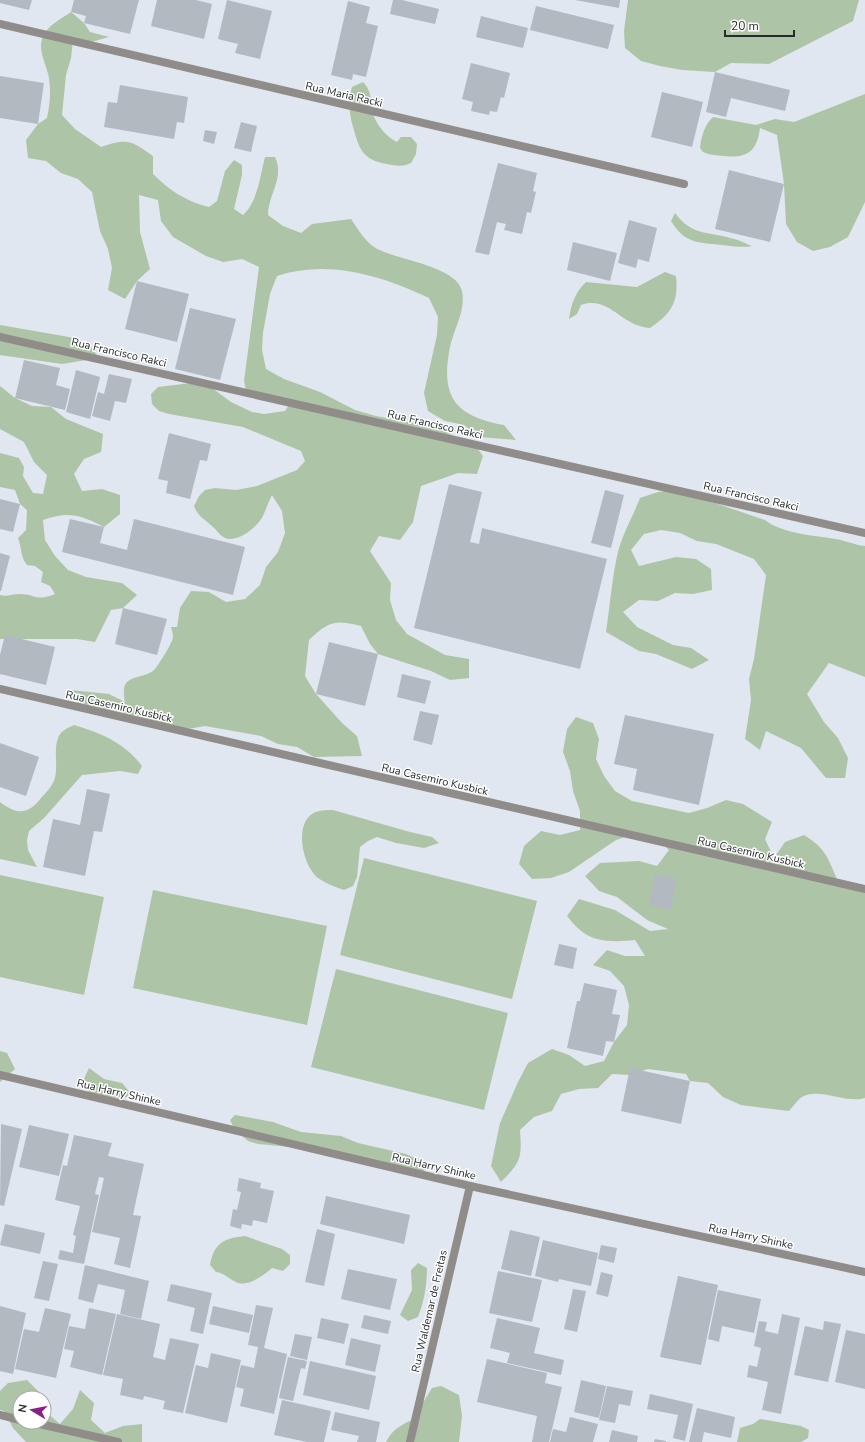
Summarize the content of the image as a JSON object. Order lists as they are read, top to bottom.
{
  "streets": {
    "street": [
      "Rua Maria Racki",
      "Rua Francisco Rakci",
      "Rua Casemiro Kusbick",
      "Rua Harry Shinke",
      "Rua Waldemar de Freitas"
    ]
  },
  "crossings": [
    ["Rua Harry Shinke", "Rua Waldemar de Freitas"]
  ],
  "scale_bar": "20 m",
  "north": "left"
}
